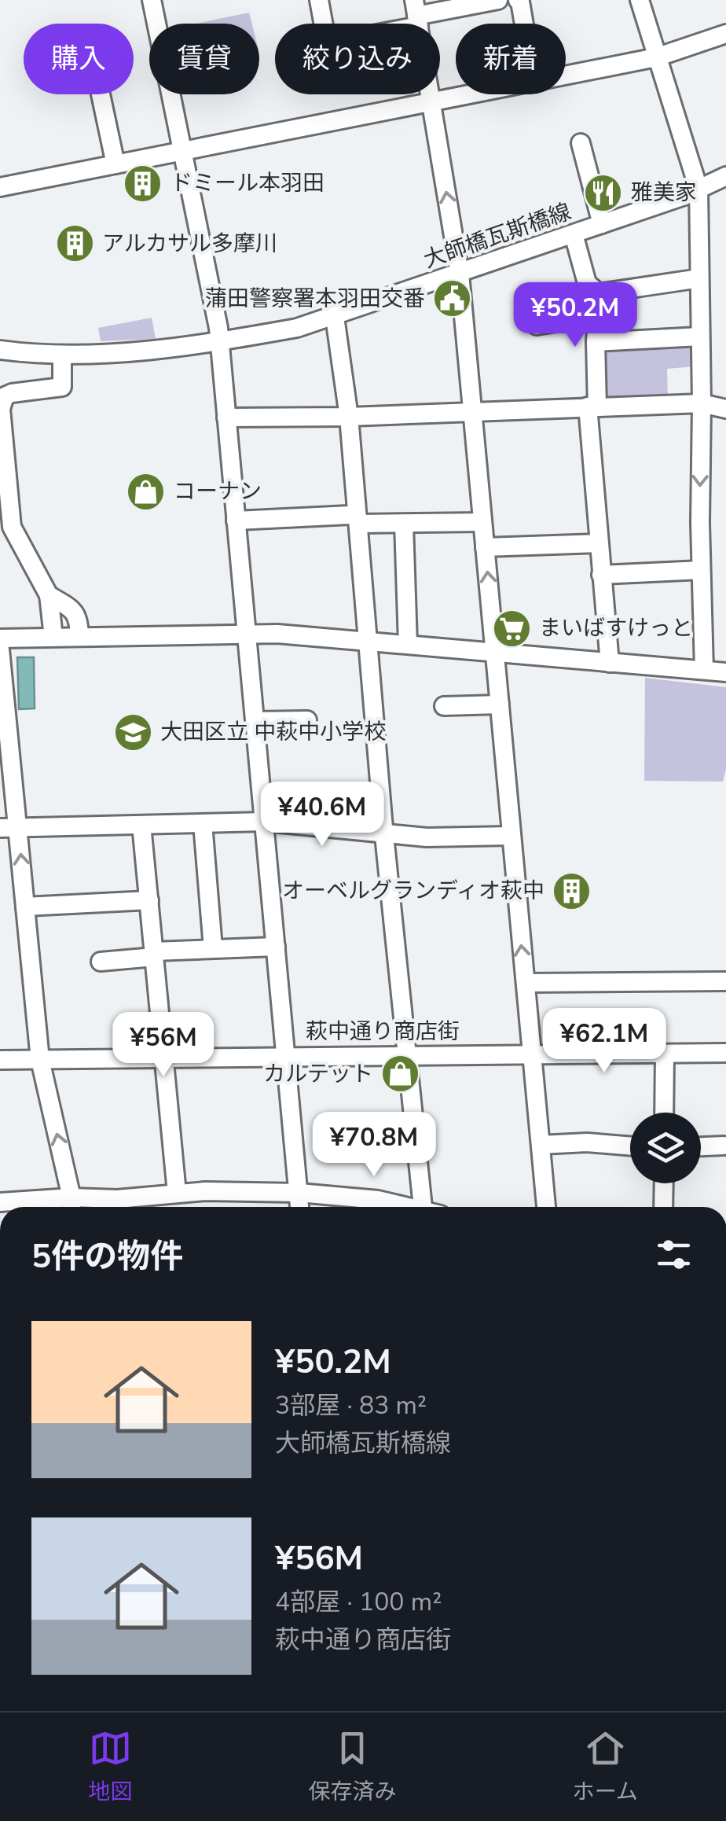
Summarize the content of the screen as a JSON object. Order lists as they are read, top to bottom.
{
  "streets": {
    "street": ["大師橋瓦斯橋線", "萩中通り商店街"]
  },
  "places": {
    "building": ["ドミール本羽田", "アルカサル多摩川", "オーベルグランディオ萩中"],
    "restaurant": ["雅美家"],
    "public building": ["蒲田警察署本羽田交番"],
    "shop": ["コーナン", "カルテット"],
    "supermarket": ["まいばすけっと"],
    "school or university": ["大田区立 中萩中小学校"]
  },
  "page": {
    "chip": [
      "購入",
      "賃貸",
      "絞り込み",
      "新着"
    ],
    "price": [
      "¥50.2M",
      "¥40.6M",
      "¥62.1M",
      "¥56M",
      "¥70.8M"
    ],
    "heading": "5件の物件",
    "list": [
      {
        "name": "¥50.2M",
        "note": "3部屋 · 83 m² · 大師橋瓦斯橋線"
      },
      {
        "name": "¥56M",
        "note": "4部屋 · 100 m² · 萩中通り商店街"
      }
    ],
    "tabs": ["地図", "保存済み", "ホーム"]
  }
}
